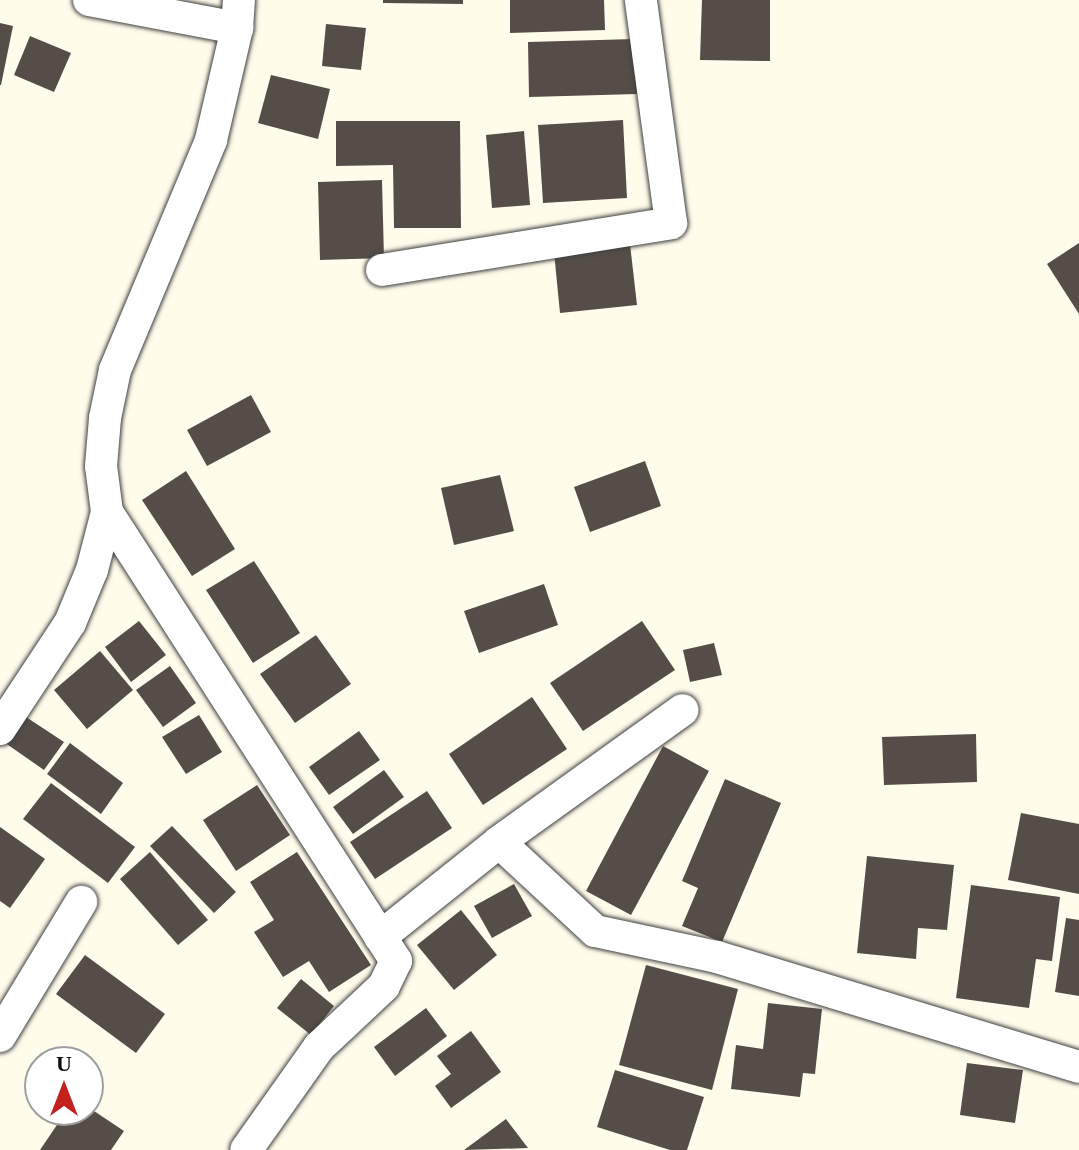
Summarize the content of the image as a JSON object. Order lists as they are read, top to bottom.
{
  "north": "top"
}
